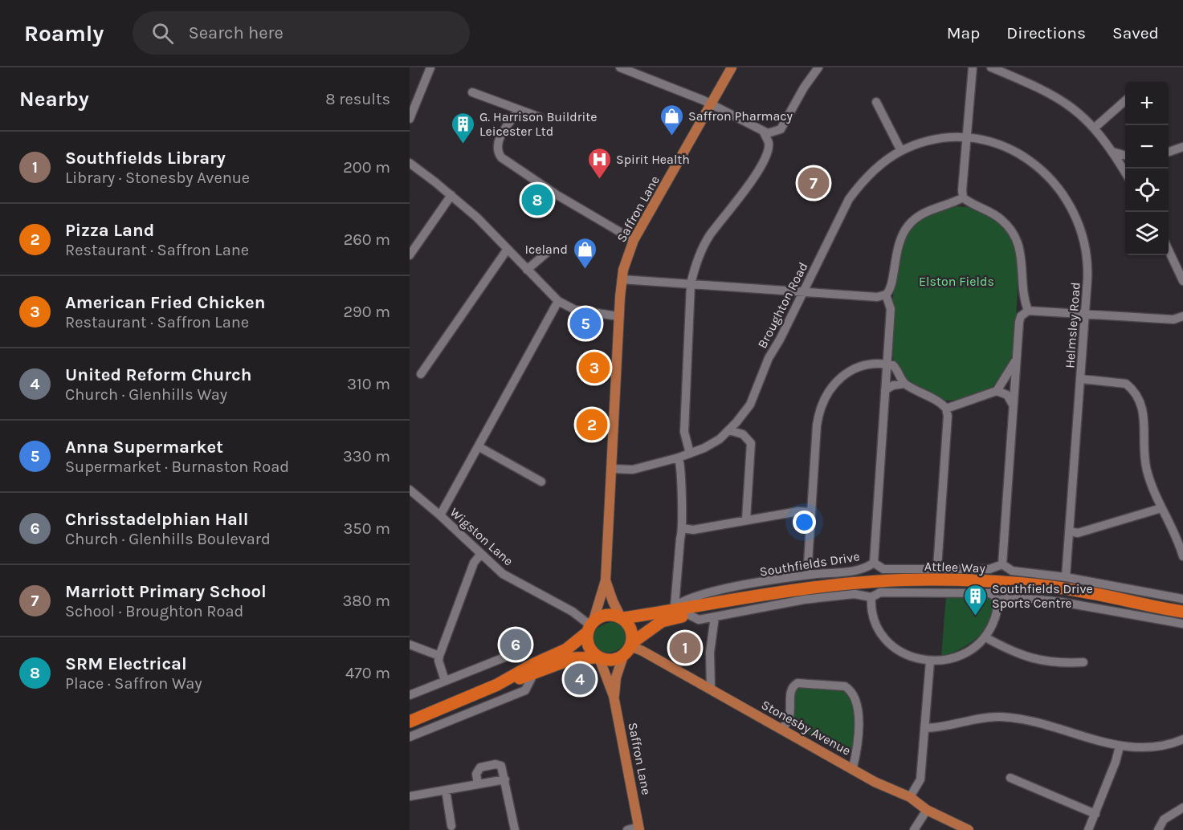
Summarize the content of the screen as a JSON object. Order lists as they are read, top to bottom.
{
  "streets": {
    "highway": ["Attlee Way"],
    "main road": ["Saffron Lane", "Stonesby Avenue"],
    "street": [
      "Broughton Road",
      "Helmsley Road",
      "Wigston Lane",
      "Southfields Drive"
    ]
  },
  "crossings": [
    ["Saffron Lane", "Broughton Road"],
    ["Saffron Lane", "Wigston Lane"],
    ["Saffron Lane", "Attlee Way"],
    ["Saffron Lane", "Stonesby Avenue"],
    ["Broughton Road", "Helmsley Road"],
    ["Wigston Lane", "Attlee Way"],
    ["Wigston Lane", "Stonesby Avenue"],
    ["Southfields Drive", "Attlee Way"],
    ["Attlee Way", "Stonesby Avenue"]
  ],
  "parks": ["Elston Fields"],
  "places": {
    "shop": ["Saffron Pharmacy", "Iceland"],
    "building": ["G. Harrison Buildrite Leicester Ltd", "Southfields Drive Sports Centre"],
    "hospital": ["Spirit Health"]
  },
  "page": {
    "header": "Roamly",
    "search": "Search here",
    "nav": ["Map", "Directions", "Saved"],
    "heading": ["Nearby", "8 results"],
    "map_buttons": ["+", "−"],
    "list": [
      {
        "mark": "1",
        "name": "Southfields Library",
        "note": "Library · Stonesby Avenue",
        "value": "200 m"
      },
      {
        "mark": "2",
        "name": "Pizza Land",
        "note": "Restaurant · Saffron Lane",
        "value": "260 m"
      },
      {
        "mark": "3",
        "name": "American Fried Chicken",
        "note": "Restaurant · Saffron Lane",
        "value": "290 m"
      },
      {
        "mark": "4",
        "name": "United Reform Church",
        "note": "Church · Glenhills Way",
        "value": "310 m"
      },
      {
        "mark": "5",
        "name": "Anna Supermarket",
        "note": "Supermarket · Burnaston Road",
        "value": "330 m"
      },
      {
        "mark": "6",
        "name": "Chrisstadelphian Hall",
        "note": "Church · Glenhills Boulevard",
        "value": "350 m"
      },
      {
        "mark": "7",
        "name": "Marriott Primary School",
        "note": "School · Broughton Road",
        "value": "380 m"
      },
      {
        "mark": "8",
        "name": "SRM Electrical",
        "note": "Place · Saffron Way",
        "value": "470 m"
      }
    ],
    "pins": [
      "7",
      "8",
      "5",
      "3",
      "2",
      "6",
      "1",
      "4"
    ]
  }
}
